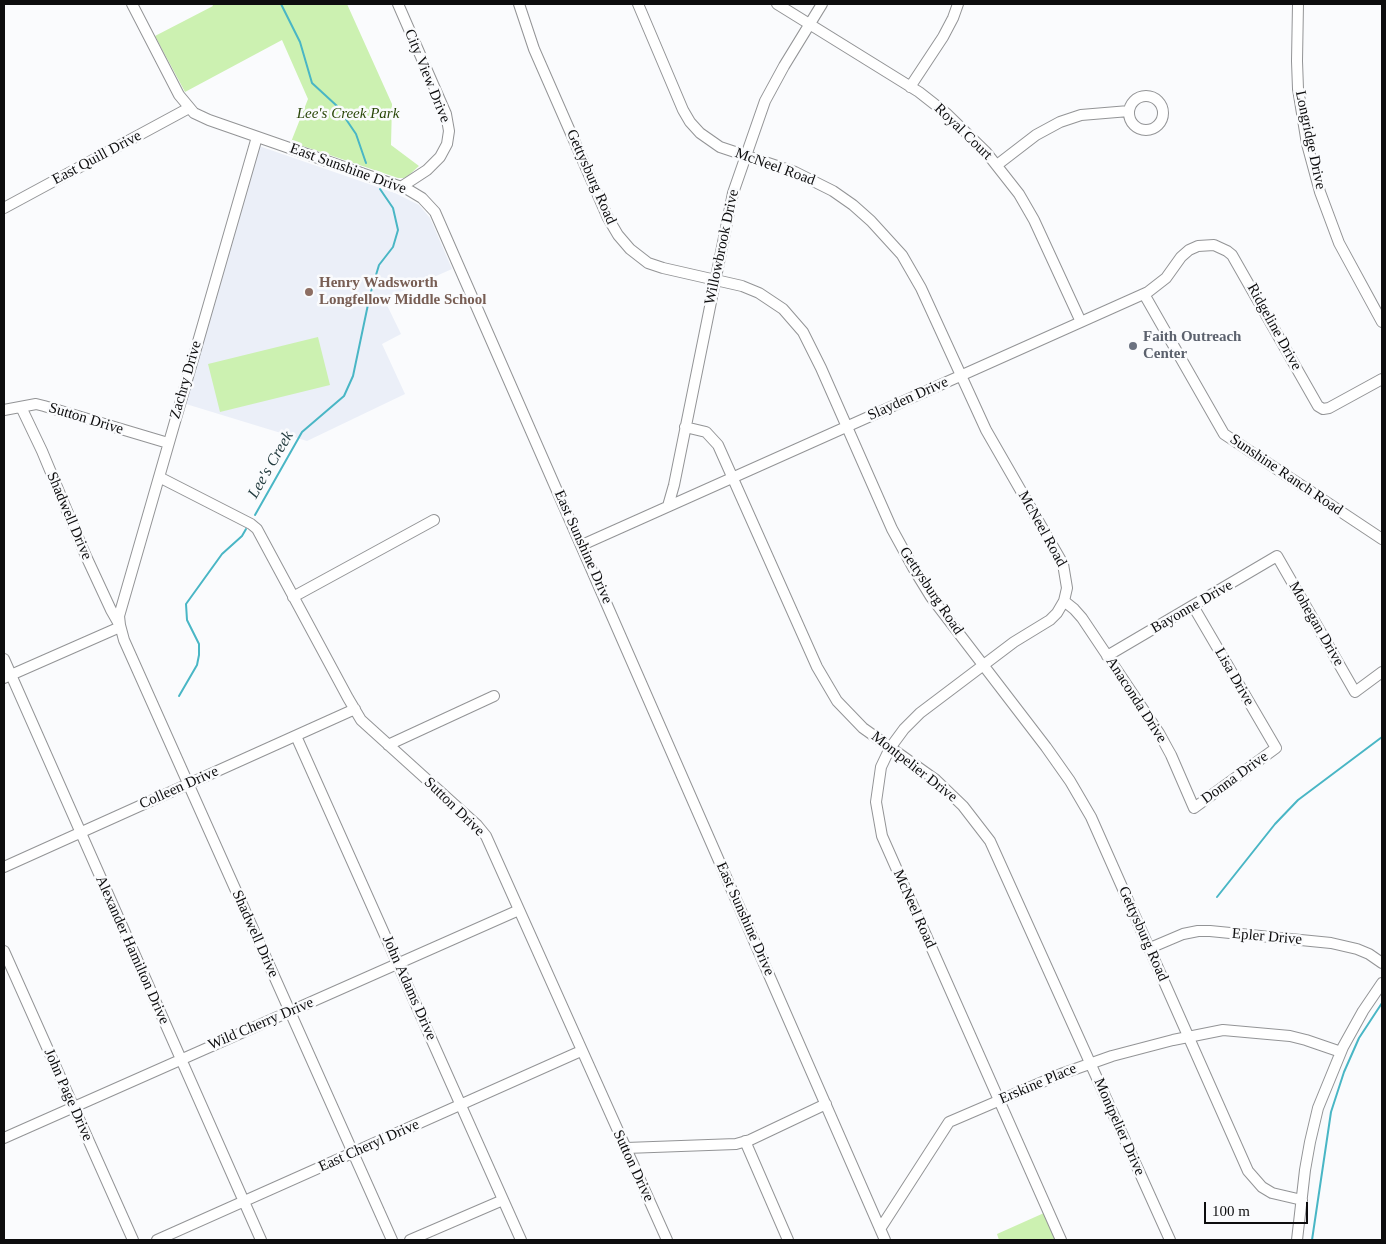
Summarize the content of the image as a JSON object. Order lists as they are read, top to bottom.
{
  "streets": {
    "street": [
      "City View Drive",
      "Royal Court",
      "Longridge Drive",
      "East Quill Drive",
      "McNeel Road",
      "East Sunshine Drive",
      "Gettysburg Road",
      "Willowbrook Drive",
      "Ridgeline Drive",
      "Zachry Drive",
      "Slayden Drive",
      "Sutton Drive",
      "Sunshine Ranch Road",
      "Shadwell Drive",
      "Bayonne Drive",
      "Mohegan Drive",
      "Lisa Drive",
      "Anaconda Drive",
      "Montpelier Drive",
      "Donna Drive",
      "Colleen Drive",
      "Epler Drive",
      "Alexander Hamilton Drive",
      "John Adams Drive",
      "Wild Cherry Drive",
      "Erskine Place",
      "John Page Drive",
      "East Cheryl Drive"
    ]
  },
  "crossings": [
    ["City View Drive", "East Sunshine Drive"],
    ["Royal Court", "Willowbrook Drive"],
    ["Royal Court", "Slayden Drive"],
    ["East Quill Drive", "East Sunshine Drive"],
    ["McNeel Road", "Gettysburg Road"],
    ["McNeel Road", "Willowbrook Drive"],
    ["McNeel Road", "Slayden Drive"],
    ["McNeel Road", "Anaconda Drive"],
    ["McNeel Road", "Montpelier Drive"],
    ["McNeel Road", "Erskine Place"],
    ["East Sunshine Drive", "Zachry Drive"],
    ["East Sunshine Drive", "Slayden Drive"],
    ["East Sunshine Drive", "Erskine Place"],
    ["Gettysburg Road", "Willowbrook Drive"],
    ["Gettysburg Road", "Slayden Drive"],
    ["Gettysburg Road", "Epler Drive"],
    ["Gettysburg Road", "Erskine Place"],
    ["Willowbrook Drive", "Slayden Drive"],
    ["Willowbrook Drive", "Montpelier Drive"],
    ["Ridgeline Drive", "Slayden Drive"],
    ["Zachry Drive", "Sutton Drive"],
    ["Zachry Drive", "Shadwell Drive"],
    ["Slayden Drive", "Sunshine Ranch Road"],
    ["Slayden Drive", "Montpelier Drive"],
    ["Sutton Drive", "Shadwell Drive"],
    ["Sutton Drive", "Colleen Drive"],
    ["Sutton Drive", "Wild Cherry Drive"],
    ["Sutton Drive", "East Cheryl Drive"],
    ["Shadwell Drive", "Colleen Drive"],
    ["Shadwell Drive", "Wild Cherry Drive"],
    ["Shadwell Drive", "East Cheryl Drive"],
    ["Bayonne Drive", "Mohegan Drive"],
    ["Bayonne Drive", "Lisa Drive"],
    ["Bayonne Drive", "Anaconda Drive"],
    ["Lisa Drive", "Donna Drive"],
    ["Anaconda Drive", "Donna Drive"],
    ["Montpelier Drive", "Erskine Place"],
    ["Colleen Drive", "Alexander Hamilton Drive"],
    ["Colleen Drive", "John Adams Drive"],
    ["Alexander Hamilton Drive", "Wild Cherry Drive"],
    ["Alexander Hamilton Drive", "East Cheryl Drive"],
    ["John Adams Drive", "Wild Cherry Drive"],
    ["John Adams Drive", "East Cheryl Drive"],
    ["Wild Cherry Drive", "John Page Drive"]
  ],
  "water": ["Lee's Creek"],
  "parks": ["Lee's Creek Park"],
  "places": ["Henry Wadsworth Longfellow Middle School", "Faith Outreach Center"],
  "scale_bar": "100 m"
}
